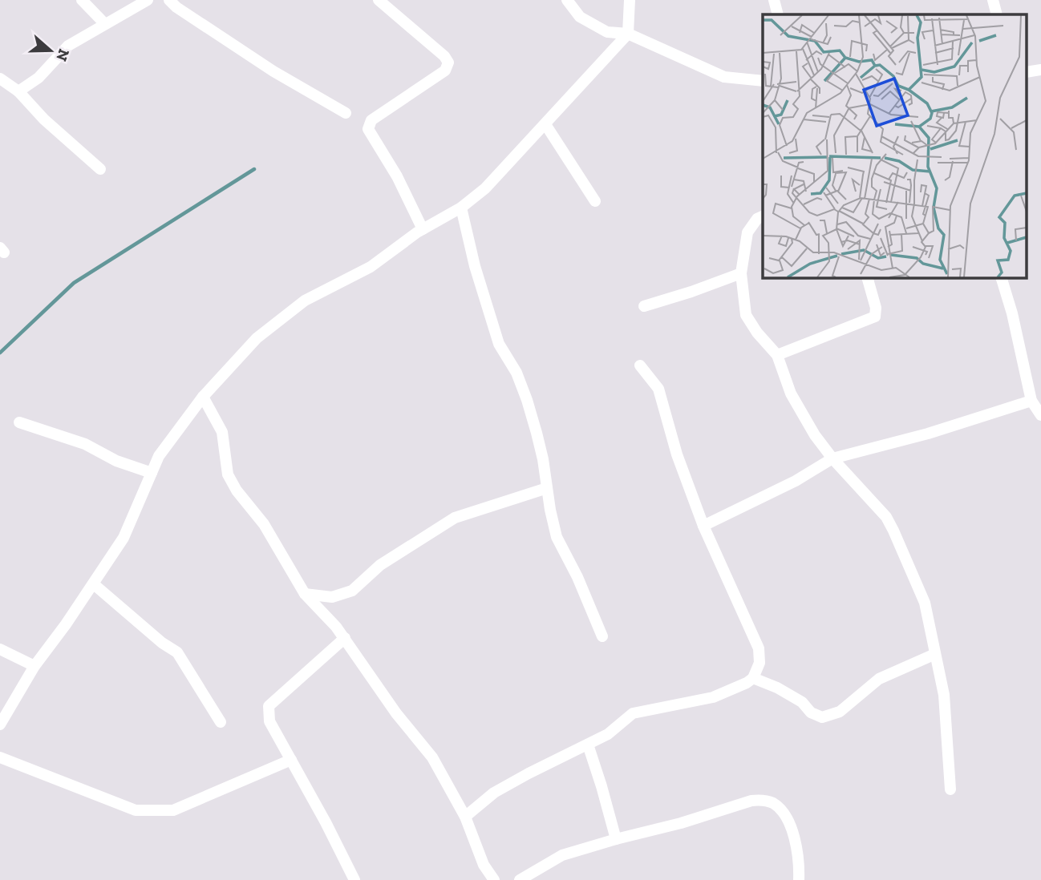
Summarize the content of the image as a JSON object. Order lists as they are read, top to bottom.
{
  "north": "right"
}
